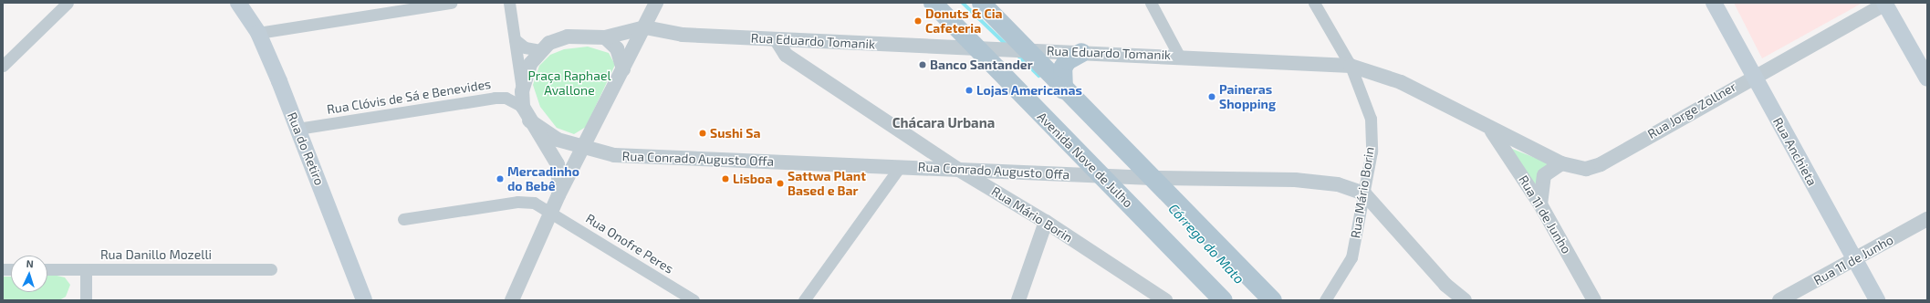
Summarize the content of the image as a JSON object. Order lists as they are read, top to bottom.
{
  "streets": {
    "main road": ["Rua do Retiro", "Rua Anchieta", "Avenida Nove de Julho"],
    "street": [
      "Rua Eduardo Tomanik",
      "Rua Clóvis de Sá e Benevides",
      "Rua Jorge Zollner",
      "Rua Conrado Augusto Offa",
      "Rua Mário Borin",
      "Rua 11 de Junho",
      "Rua Onofre Peres",
      "Rua Danillo Mozelli"
    ]
  },
  "crossings": [
    ["Rua Eduardo Tomanik", "Rua Jorge Zollner"],
    ["Rua Eduardo Tomanik", "Avenida Nove de Julho"],
    ["Rua Eduardo Tomanik", "Rua Mário Borin"],
    ["Rua Eduardo Tomanik", "Rua 11 de Junho"],
    ["Rua Clóvis de Sá e Benevides", "Rua do Retiro"],
    ["Rua Clóvis de Sá e Benevides", "Rua Conrado Augusto Offa"],
    ["Rua Jorge Zollner", "Rua Anchieta"],
    ["Rua Jorge Zollner", "Rua 11 de Junho"],
    ["Rua Anchieta", "Rua 11 de Junho"],
    ["Rua Conrado Augusto Offa", "Avenida Nove de Julho"],
    ["Rua Conrado Augusto Offa", "Rua Mário Borin"]
  ],
  "districts": ["Chácara Urbana"],
  "water": ["Córrego do Mato"],
  "parks": ["Praça Raphael Avallone"],
  "places": [
    "Donuts & Cia Cafeteria",
    "Banco Santander",
    "Lojas Americanas",
    "Paineras Shopping",
    "Sushi Sa",
    "Mercadinho do Bebê",
    "Lisboa",
    "Sattwa Plant Based e Bar"
  ],
  "north": "top"
}
